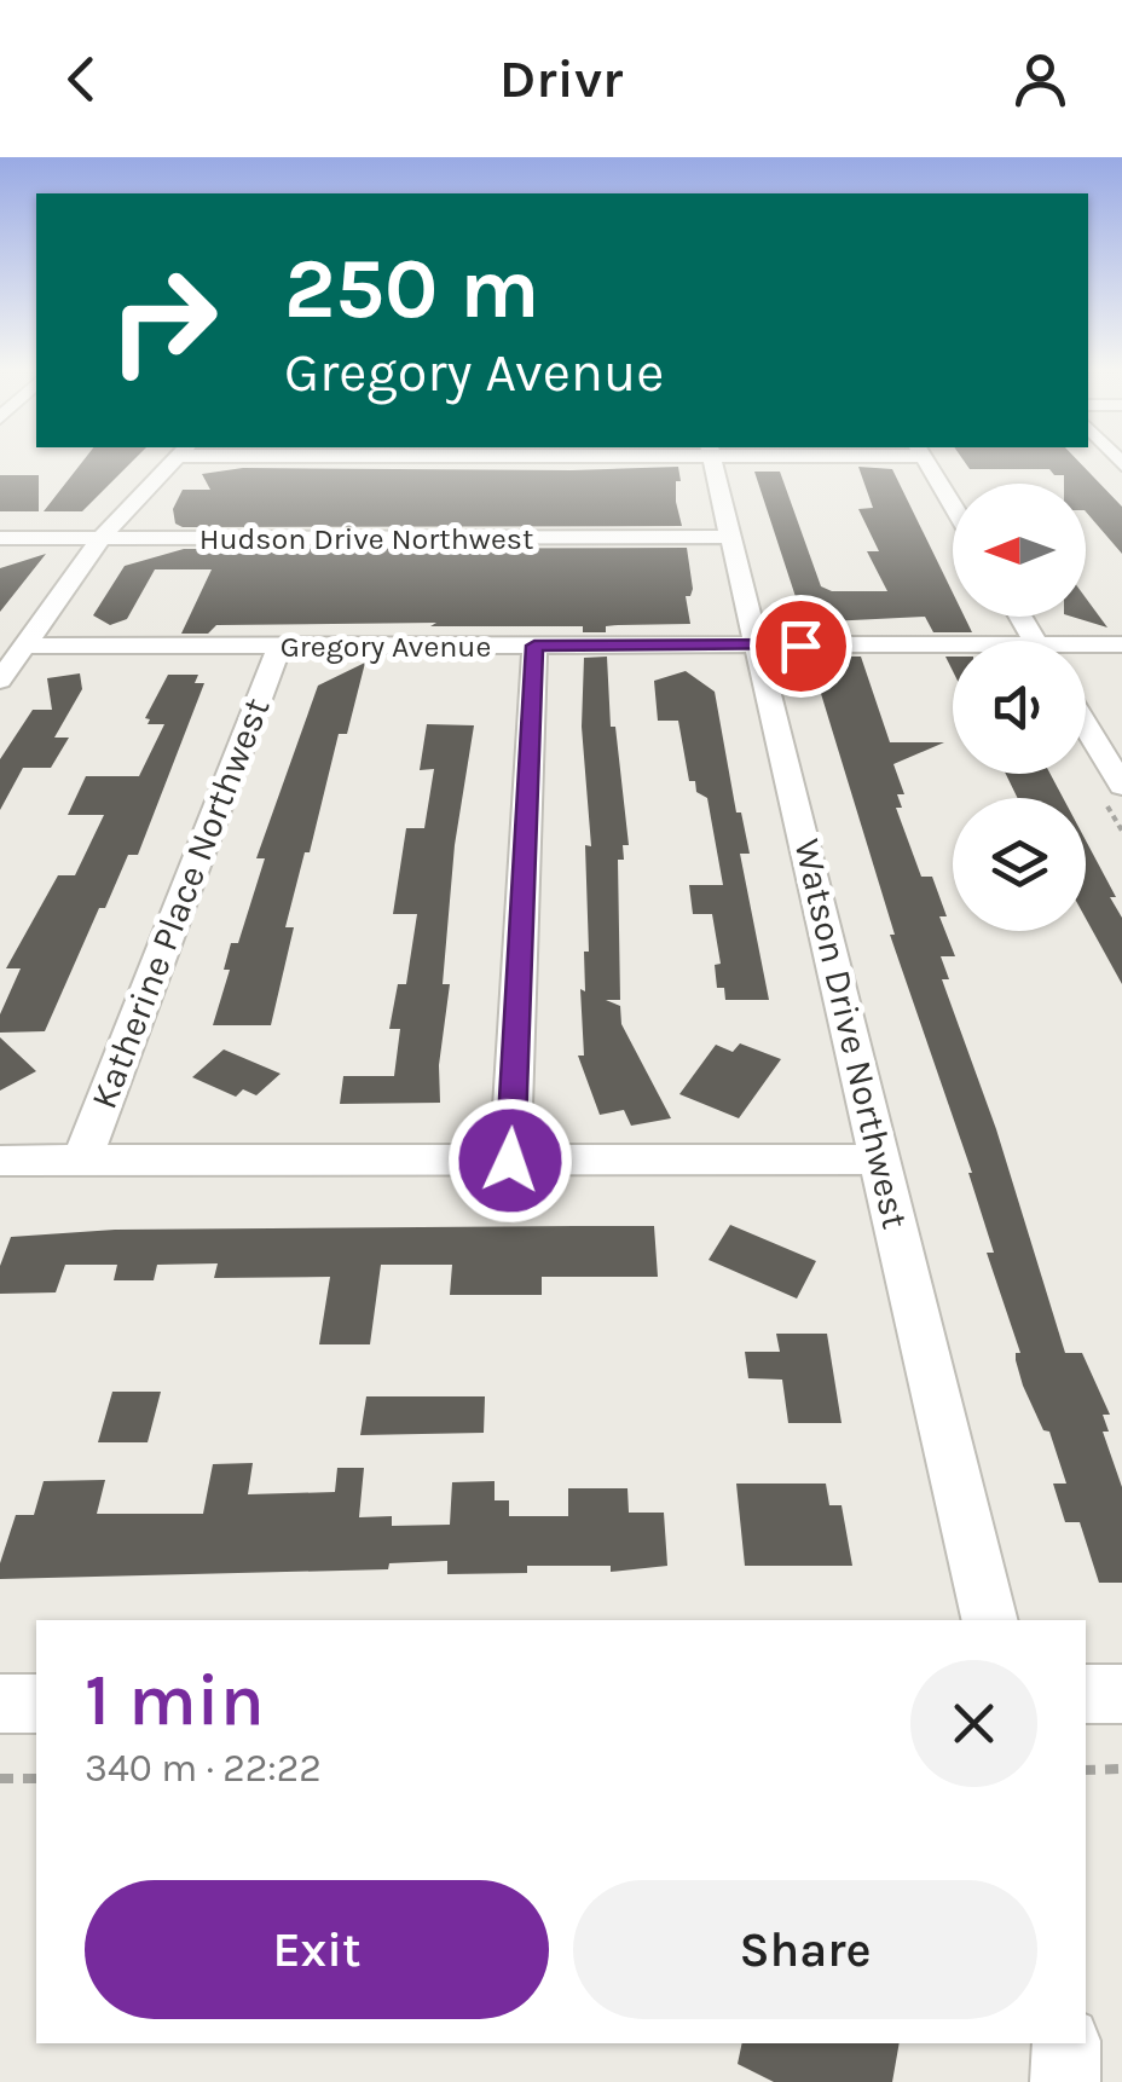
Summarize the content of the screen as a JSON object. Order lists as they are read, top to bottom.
{
  "streets": {
    "street": [
      "Hudson Drive Northwest",
      "Gregory Avenue",
      "Katherine Place Northwest",
      "Watson Drive Northwest"
    ]
  },
  "crossings": [
    ["Hudson Drive Northwest", "Watson Drive Northwest"],
    ["Gregory Avenue", "Katherine Place Northwest"],
    ["Gregory Avenue", "Watson Drive Northwest"]
  ],
  "north": "left",
  "page": {
    "header": "Drivr",
    "turn": ["250 m", "Gregory Avenue"],
    "heading": ["1 min", "340 m · 22:22"],
    "buttons": ["Exit", "Share"]
  }
}
